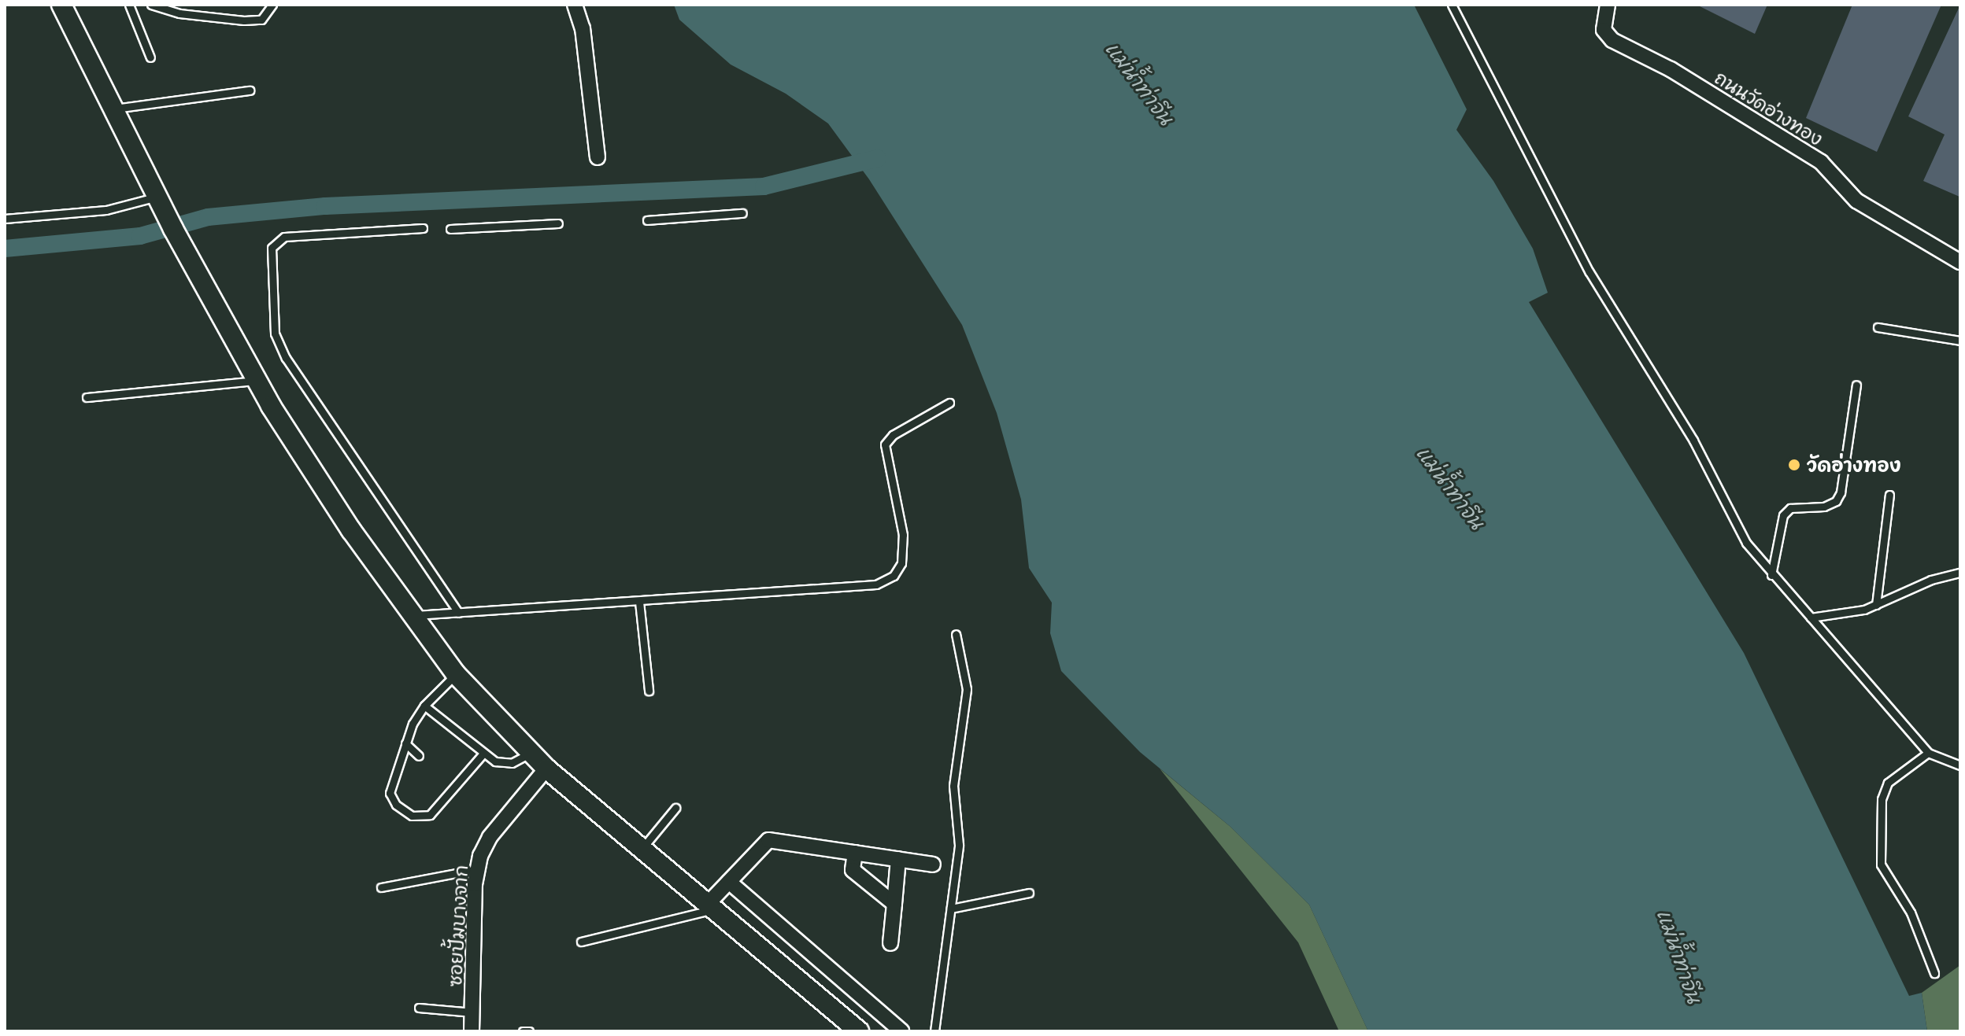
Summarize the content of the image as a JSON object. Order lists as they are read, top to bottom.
{
  "streets": {
    "street": ["ถนนวัดอ่างทอง", "ซอยปั้มบางจาก"]
  },
  "water": ["แม่น้ำท่าจีน"],
  "places": ["วัดอ่างทอง"]
}
